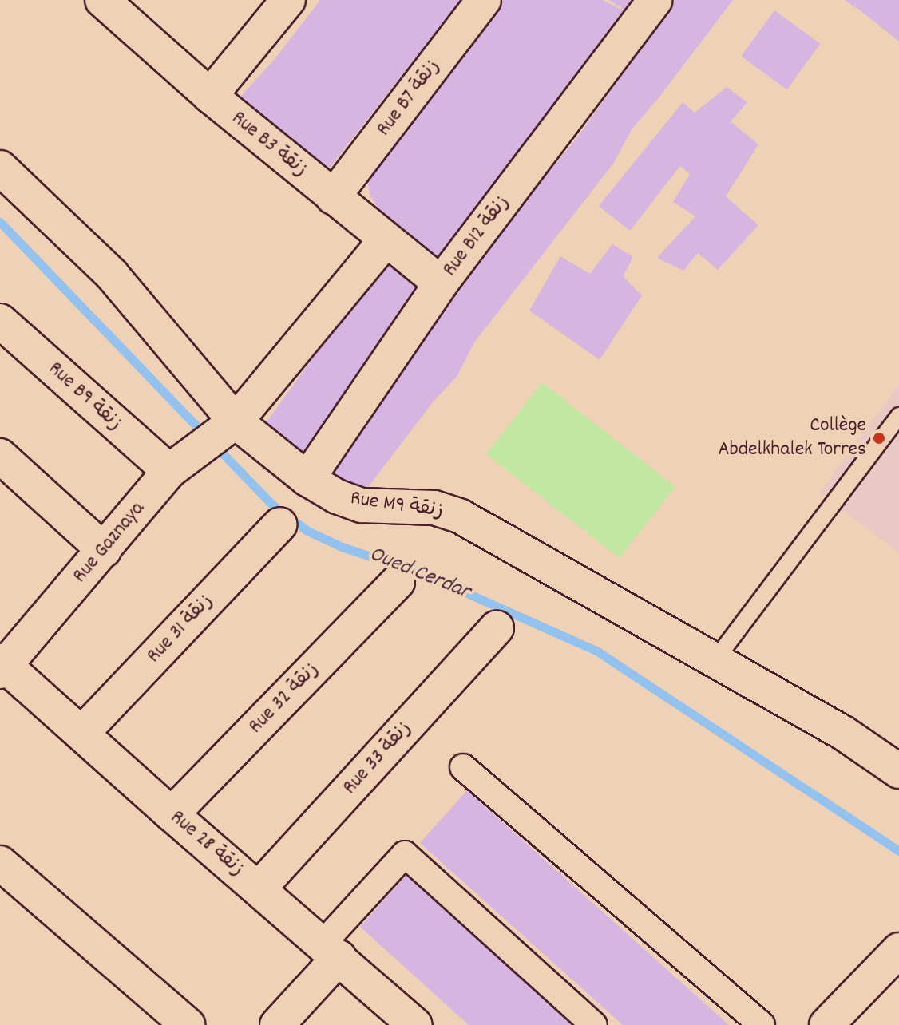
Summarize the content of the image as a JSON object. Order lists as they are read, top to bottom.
{
  "streets": {
    "street": [
      "Rue B7 زنقة",
      "Rue B3 زنقة",
      "Rue B12 زنقة",
      "Rue B9 زنقة",
      "Rue M9 زنقة",
      "Rue Gaznaya",
      "Rue 31 زنقة",
      "Rue 32 زنقة",
      "Rue 33 زنقة",
      "Rue 28 زنقة"
    ]
  },
  "crossings": [
    ["Rue B7 زنقة", "Rue B3 زنقة"],
    ["Rue B3 زنقة", "Rue B12 زنقة"],
    ["Rue B3 زنقة", "Rue Gaznaya"],
    ["Rue B12 زنقة", "Rue M9 زنقة"],
    ["Rue B9 زنقة", "Rue Gaznaya"],
    ["Rue M9 زنقة", "Rue Gaznaya"],
    ["Rue Gaznaya", "Rue 28 زنقة"],
    ["Rue 31 زنقة", "Rue 28 زنقة"],
    ["Rue 32 زنقة", "Rue 28 زنقة"],
    ["Rue 33 زنقة", "Rue 28 زنقة"]
  ],
  "water": ["Oued Cerdar"],
  "places": ["Collège Abdelkhalek Torres"]
}
